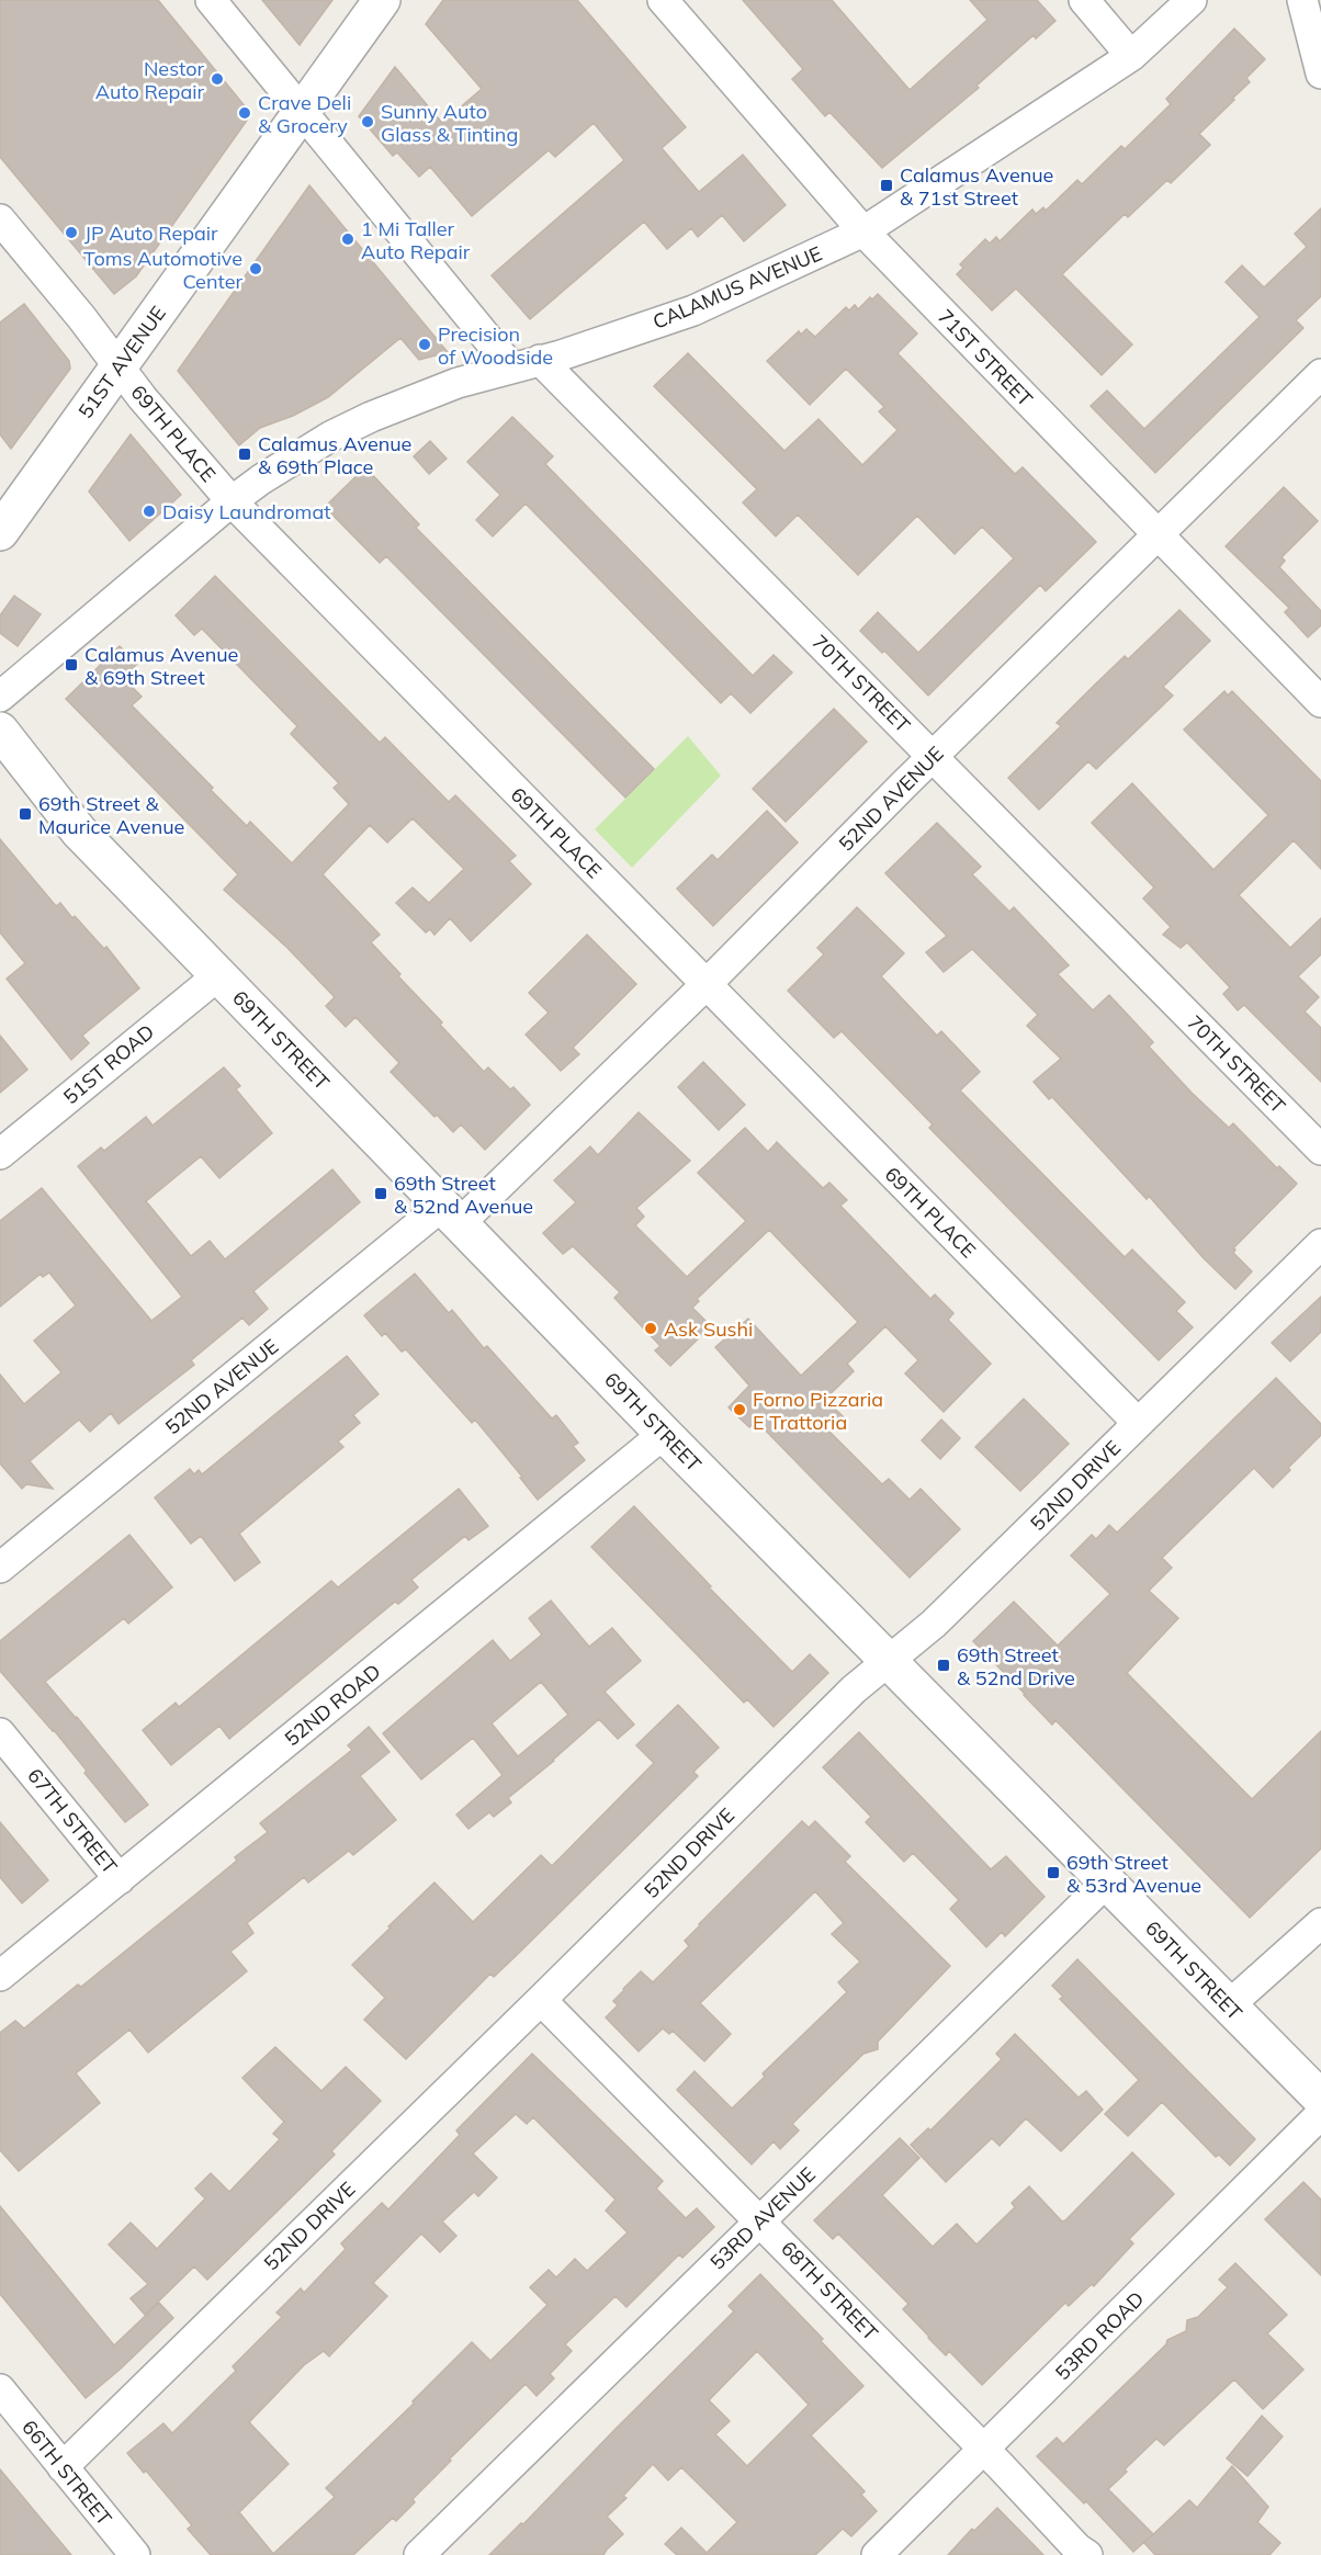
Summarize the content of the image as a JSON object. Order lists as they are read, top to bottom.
{
  "streets": {
    "street": [
      "CALAMUS AVENUE",
      "71ST STREET",
      "51ST AVENUE",
      "69TH PLACE",
      "70TH STREET",
      "52ND AVENUE",
      "69TH STREET",
      "51ST ROAD",
      "52ND DRIVE",
      "52ND ROAD",
      "67TH STREET",
      "53RD AVENUE",
      "68TH STREET",
      "53RD ROAD",
      "66TH STREET"
    ]
  },
  "crossings": [
    ["CALAMUS AVENUE", "71ST STREET"],
    ["CALAMUS AVENUE", "69TH PLACE"],
    ["CALAMUS AVENUE", "70TH STREET"],
    ["71ST STREET", "52ND AVENUE"],
    ["51ST AVENUE", "69TH PLACE"],
    ["69TH PLACE", "52ND AVENUE"],
    ["69TH PLACE", "52ND DRIVE"],
    ["70TH STREET", "52ND AVENUE"],
    ["52ND AVENUE", "69TH STREET"],
    ["69TH STREET", "51ST ROAD"],
    ["69TH STREET", "52ND DRIVE"],
    ["69TH STREET", "52ND ROAD"],
    ["69TH STREET", "53RD AVENUE"],
    ["52ND DRIVE", "68TH STREET"],
    ["52ND DRIVE", "66TH STREET"],
    ["52ND ROAD", "67TH STREET"],
    ["53RD AVENUE", "68TH STREET"],
    ["68TH STREET", "53RD ROAD"]
  ],
  "places": {
    "other": [
      "Nestor Auto Repair",
      "Crave Deli & Grocery",
      "Sunny Auto Glass & Tinting",
      "JP Auto Repair",
      "1 Mi Taller Auto Repair",
      "Toms Automotive Center",
      "Precision of Woodside",
      "Daisy Laundromat",
      "Ask Sushi",
      "Forno Pizzaria E Trattoria"
    ],
    "transit": [
      "Calamus Avenue & 71st Street",
      "Calamus Avenue & 69th Place",
      "Calamus Avenue & 69th Street",
      "69th Street & Maurice Avenue",
      "69th Street & 52nd Avenue",
      "69th Street & 52nd Drive",
      "69th Street & 53rd Avenue"
    ]
  }
}
